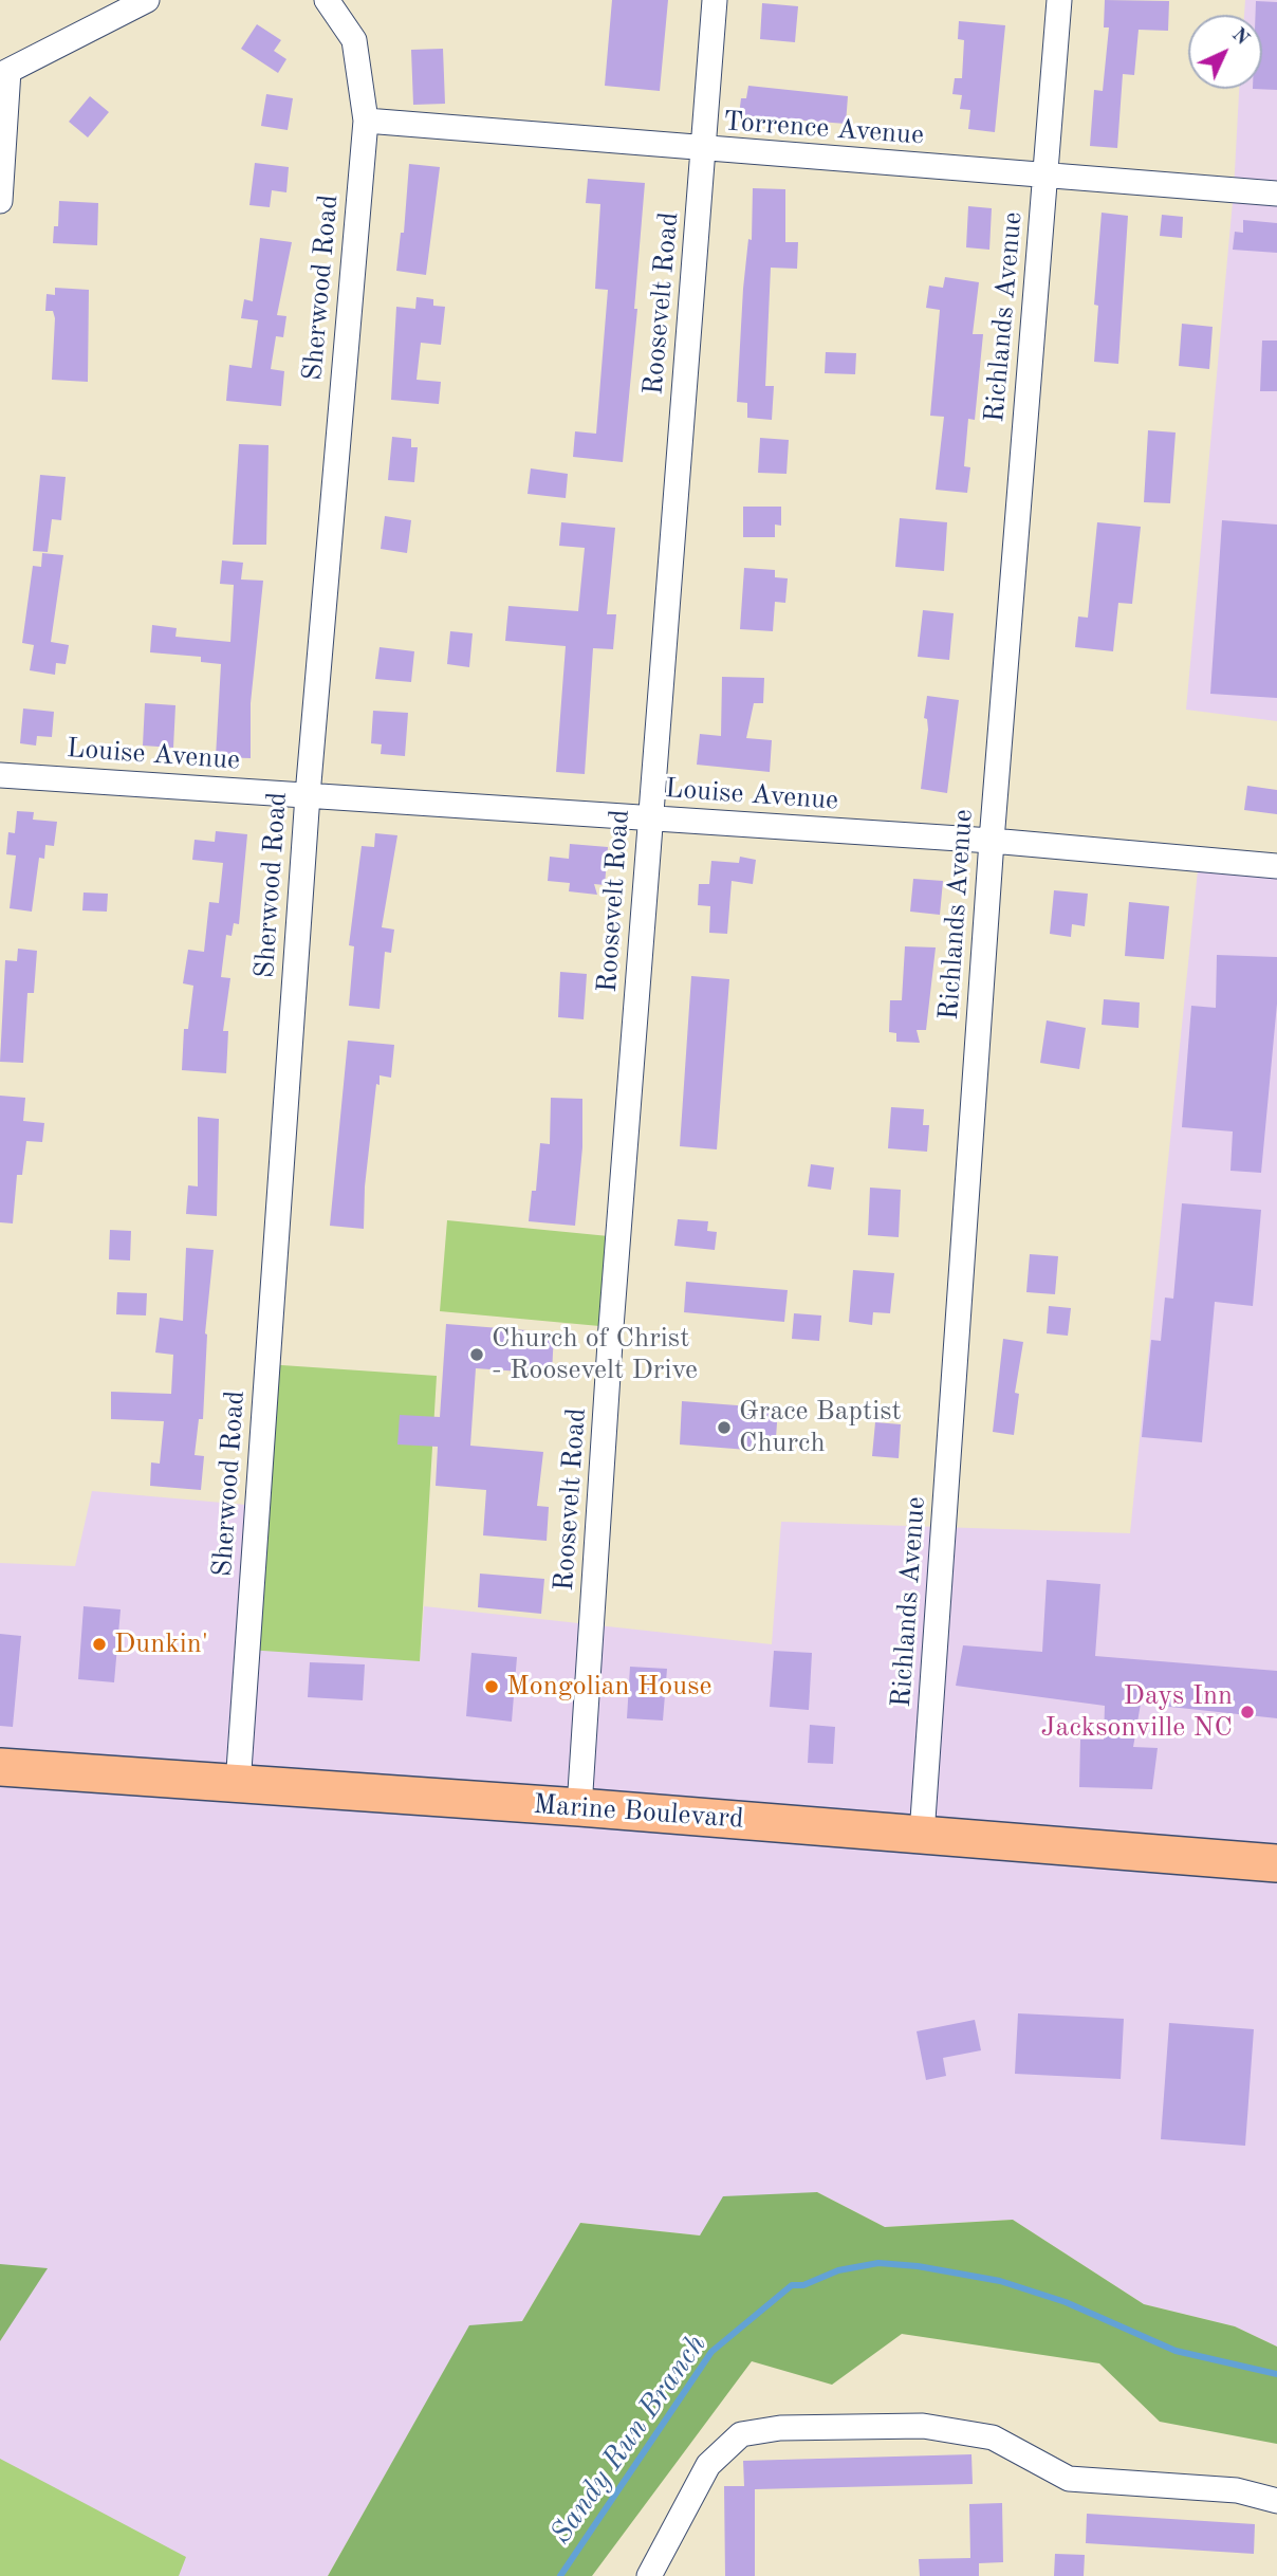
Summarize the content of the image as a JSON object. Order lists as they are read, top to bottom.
{
  "streets": {
    "main road": ["Marine Boulevard"],
    "street": [
      "Torrence Avenue",
      "Sherwood Road",
      "Roosevelt Road",
      "Richlands Avenue",
      "Louise Avenue"
    ]
  },
  "crossings": [
    ["Torrence Avenue", "Sherwood Road"],
    ["Torrence Avenue", "Roosevelt Road"],
    ["Torrence Avenue", "Richlands Avenue"],
    ["Sherwood Road", "Louise Avenue"],
    ["Sherwood Road", "Marine Boulevard"],
    ["Roosevelt Road", "Louise Avenue"],
    ["Roosevelt Road", "Marine Boulevard"],
    ["Richlands Avenue", "Louise Avenue"],
    ["Richlands Avenue", "Marine Boulevard"]
  ],
  "water": ["Sandy Run Branch"],
  "places": [
    "Church of Christ - Roosevelt Drive",
    "Grace Baptist Church",
    "Dunkin'",
    "Mongolian House",
    "Days Inn Jacksonville NC"
  ],
  "north": "top right"
}
